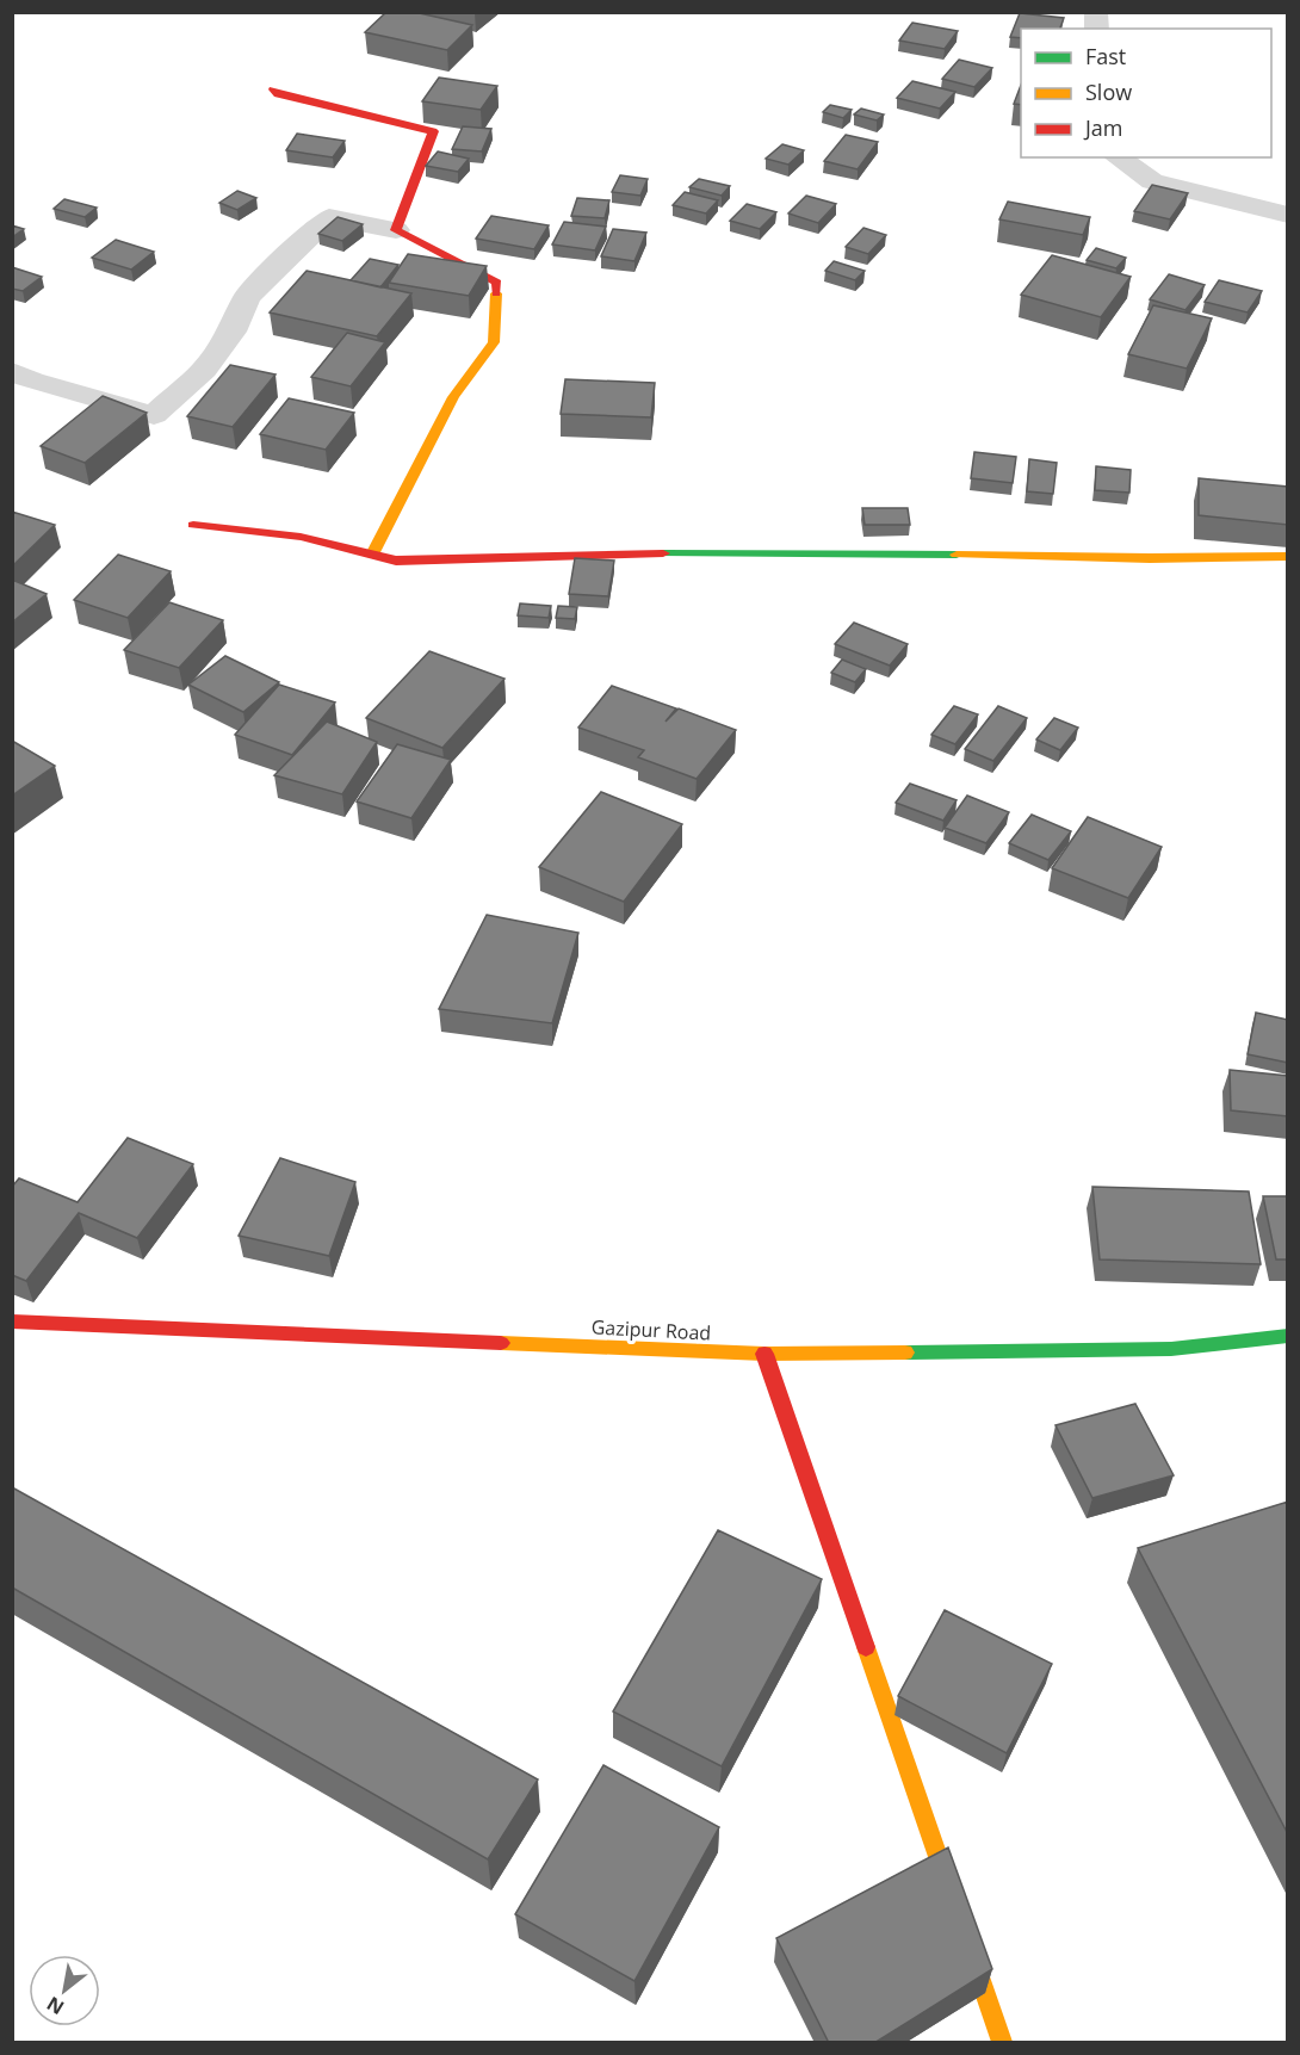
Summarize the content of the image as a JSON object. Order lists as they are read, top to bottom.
{
  "streets": {
    "street": ["Gazipur Road"]
  },
  "legend": ["Fast", "Slow", "Jam"],
  "north": "bottom left"
}
